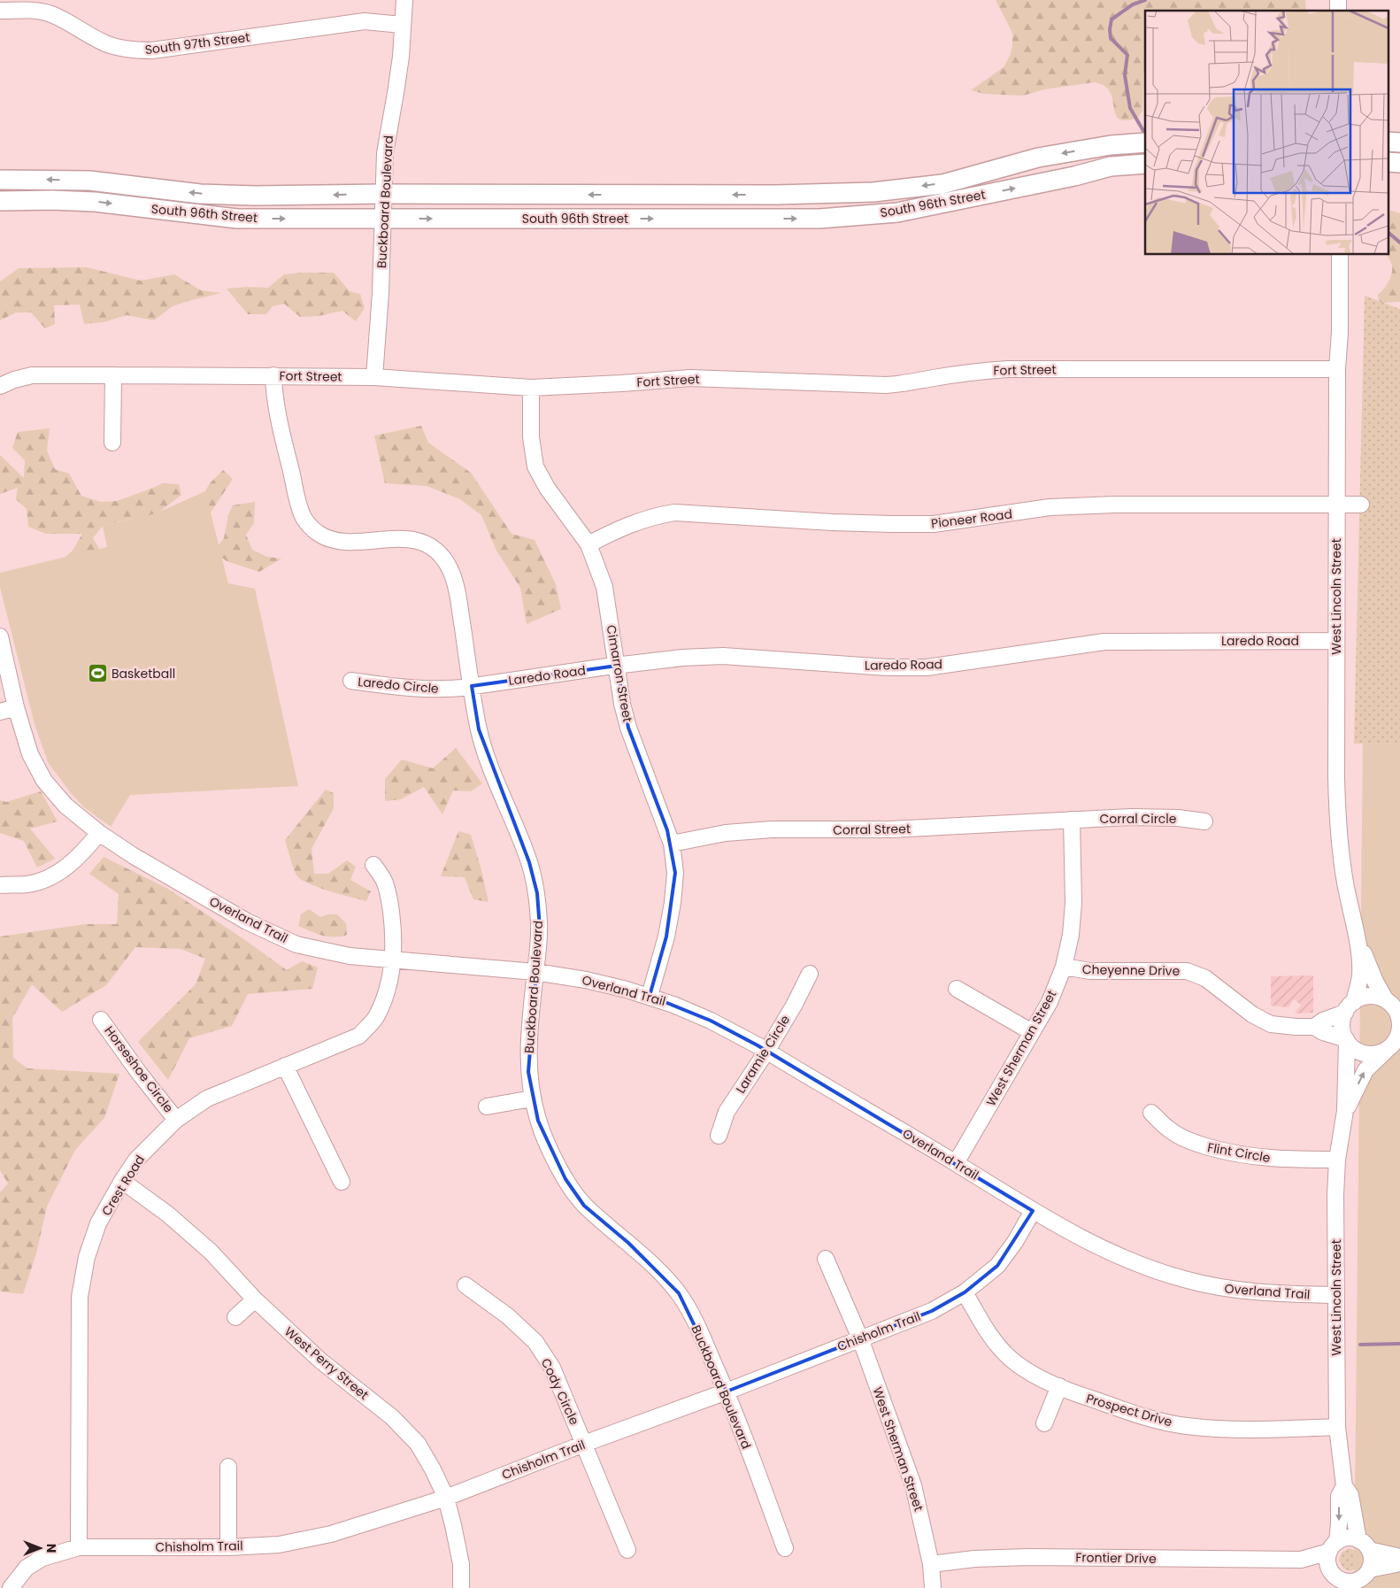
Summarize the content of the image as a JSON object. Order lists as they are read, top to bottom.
{
  "streets": {
    "main road": ["South 96th Street"],
    "street": [
      "South 97th Street",
      "Buckboard Boulevard",
      "Fort Street",
      "Pioneer Road",
      "West Lincoln Street",
      "Laredo Road",
      "Cimarron Street",
      "Laredo Circle",
      "Corral Circle",
      "Corral Street",
      "Overland Trail",
      "Cheyenne Drive",
      "West Sherman Street",
      "Laramie Circle",
      "Horseshoe Circle",
      "Flint Circle",
      "Crest Road",
      "Chisholm Trail",
      "West Perry Street",
      "Cody Circle",
      "Prospect Drive",
      "Frontier Drive"
    ]
  },
  "crossings": [
    ["South 97th Street", "Buckboard Boulevard"],
    ["Buckboard Boulevard", "South 96th Street"],
    ["Buckboard Boulevard", "Fort Street"],
    ["Buckboard Boulevard", "Laredo Road"],
    ["Buckboard Boulevard", "Laredo Circle"],
    ["Buckboard Boulevard", "Overland Trail"],
    ["Buckboard Boulevard", "Chisholm Trail"],
    ["Fort Street", "West Lincoln Street"],
    ["Fort Street", "Cimarron Street"],
    ["Pioneer Road", "West Lincoln Street"],
    ["Pioneer Road", "Cimarron Street"],
    ["West Lincoln Street", "Laredo Road"],
    ["West Lincoln Street", "Overland Trail"],
    ["West Lincoln Street", "Cheyenne Drive"],
    ["West Lincoln Street", "Flint Circle"],
    ["West Lincoln Street", "Prospect Drive"],
    ["West Lincoln Street", "Frontier Drive"],
    ["Laredo Road", "Cimarron Street"],
    ["Laredo Road", "Laredo Circle"],
    ["Cimarron Street", "Corral Street"],
    ["Cimarron Street", "Overland Trail"],
    ["Corral Circle", "Corral Street"],
    ["Corral Circle", "West Sherman Street"],
    ["Corral Street", "West Sherman Street"],
    ["Overland Trail", "West Sherman Street"],
    ["Overland Trail", "Laramie Circle"],
    ["Overland Trail", "Crest Road"],
    ["Overland Trail", "Chisholm Trail"],
    ["Cheyenne Drive", "West Sherman Street"],
    ["West Sherman Street", "Chisholm Trail"],
    ["West Sherman Street", "Frontier Drive"],
    ["Horseshoe Circle", "Crest Road"],
    ["Crest Road", "Chisholm Trail"],
    ["Crest Road", "West Perry Street"],
    ["Chisholm Trail", "West Perry Street"],
    ["Chisholm Trail", "Cody Circle"],
    ["Chisholm Trail", "Prospect Drive"]
  ],
  "places": {
    "sports": ["Basketball"]
  },
  "north": "right"
}
